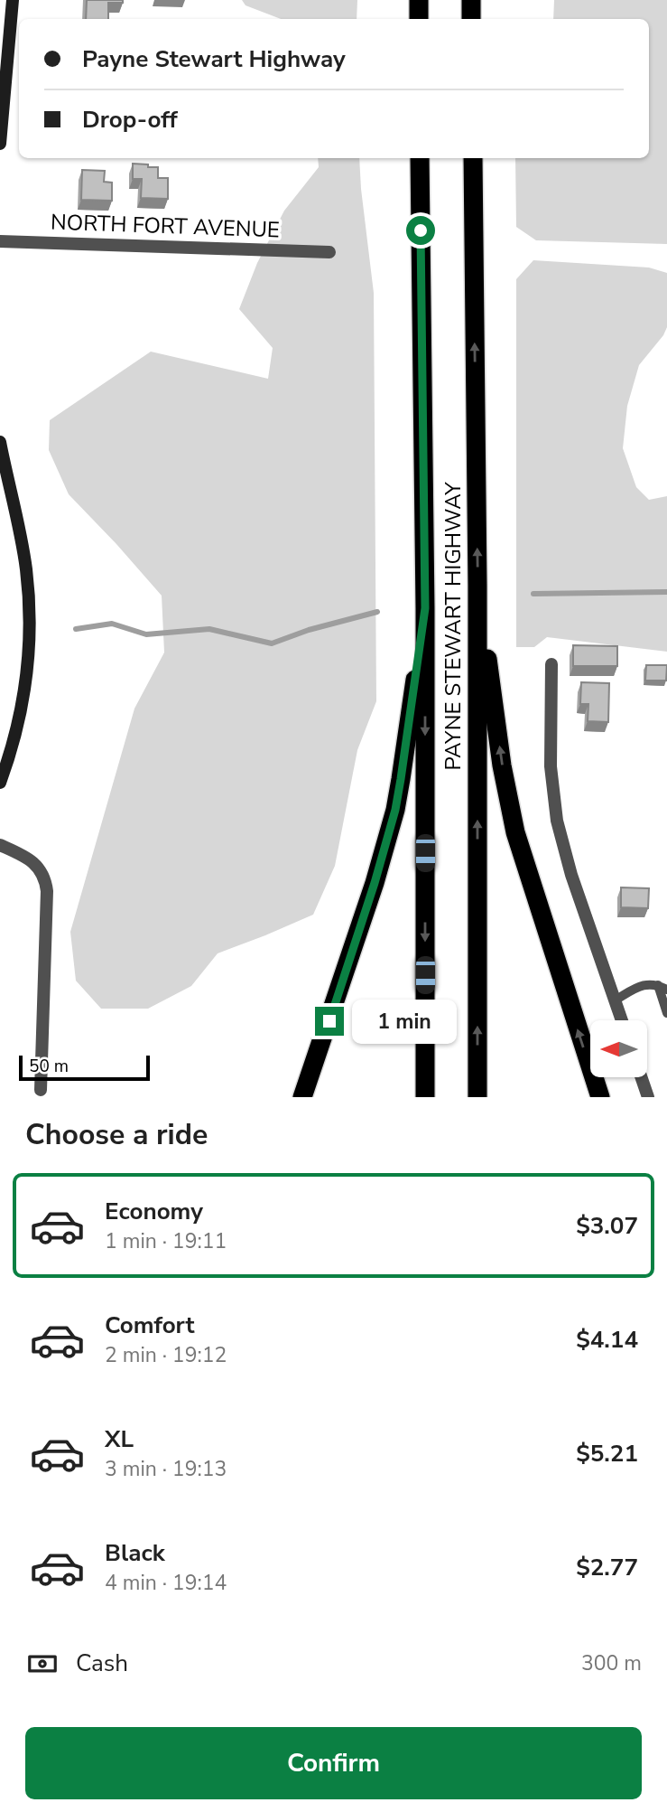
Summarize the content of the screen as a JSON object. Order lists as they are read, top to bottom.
{
  "streets": {
    "highway": ["PAYNE STEWART HIGHWAY"],
    "street": ["NORTH FORT AVENUE"]
  },
  "scale_bar": "50 m",
  "north": "left",
  "page": {
    "banner": ["Payne Stewart Highway", "Drop-off"],
    "bubble": "1 min",
    "scale": "50 m",
    "heading": "Choose a ride",
    "list": [
      {
        "name": "Economy",
        "note": "1 min · 19:11",
        "value": "$3.07"
      },
      {
        "name": "Comfort",
        "note": "2 min · 19:12",
        "value": "$4.14"
      },
      {
        "name": "XL",
        "note": "3 min · 19:13",
        "value": "$5.21"
      },
      {
        "name": "Black",
        "note": "4 min · 19:14",
        "value": "$2.77"
      }
    ],
    "pay": ["Cash", "300 m"],
    "buttons": "Confirm"
  }
}
